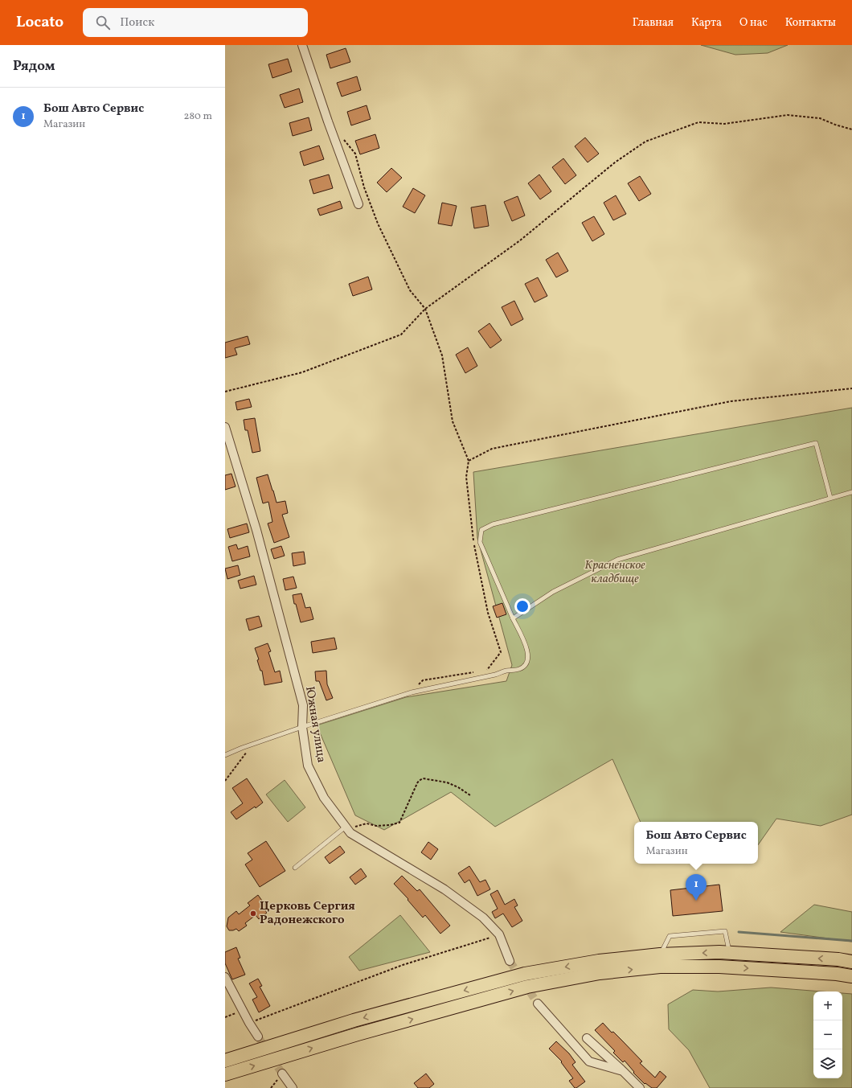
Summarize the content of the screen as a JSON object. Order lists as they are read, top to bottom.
{
  "streets": {
    "street": ["Южная улица"]
  },
  "parks": ["Красненское кладбище"],
  "places": ["Церковь Сергия Радонежского"],
  "page": {
    "header": "Locato",
    "search": "Поиск",
    "nav": [
      "Главная",
      "Карта",
      "О нас",
      "Контакты"
    ],
    "heading": "Рядом",
    "list": [
      {
        "mark": "1",
        "name": "Бош Авто Сервис",
        "note": "Магазин",
        "value": "280 m"
      }
    ],
    "popup": ["Бош Авто Сервис", "Магазин"],
    "pins": "1",
    "map_buttons": ["+", "−"]
  }
}
